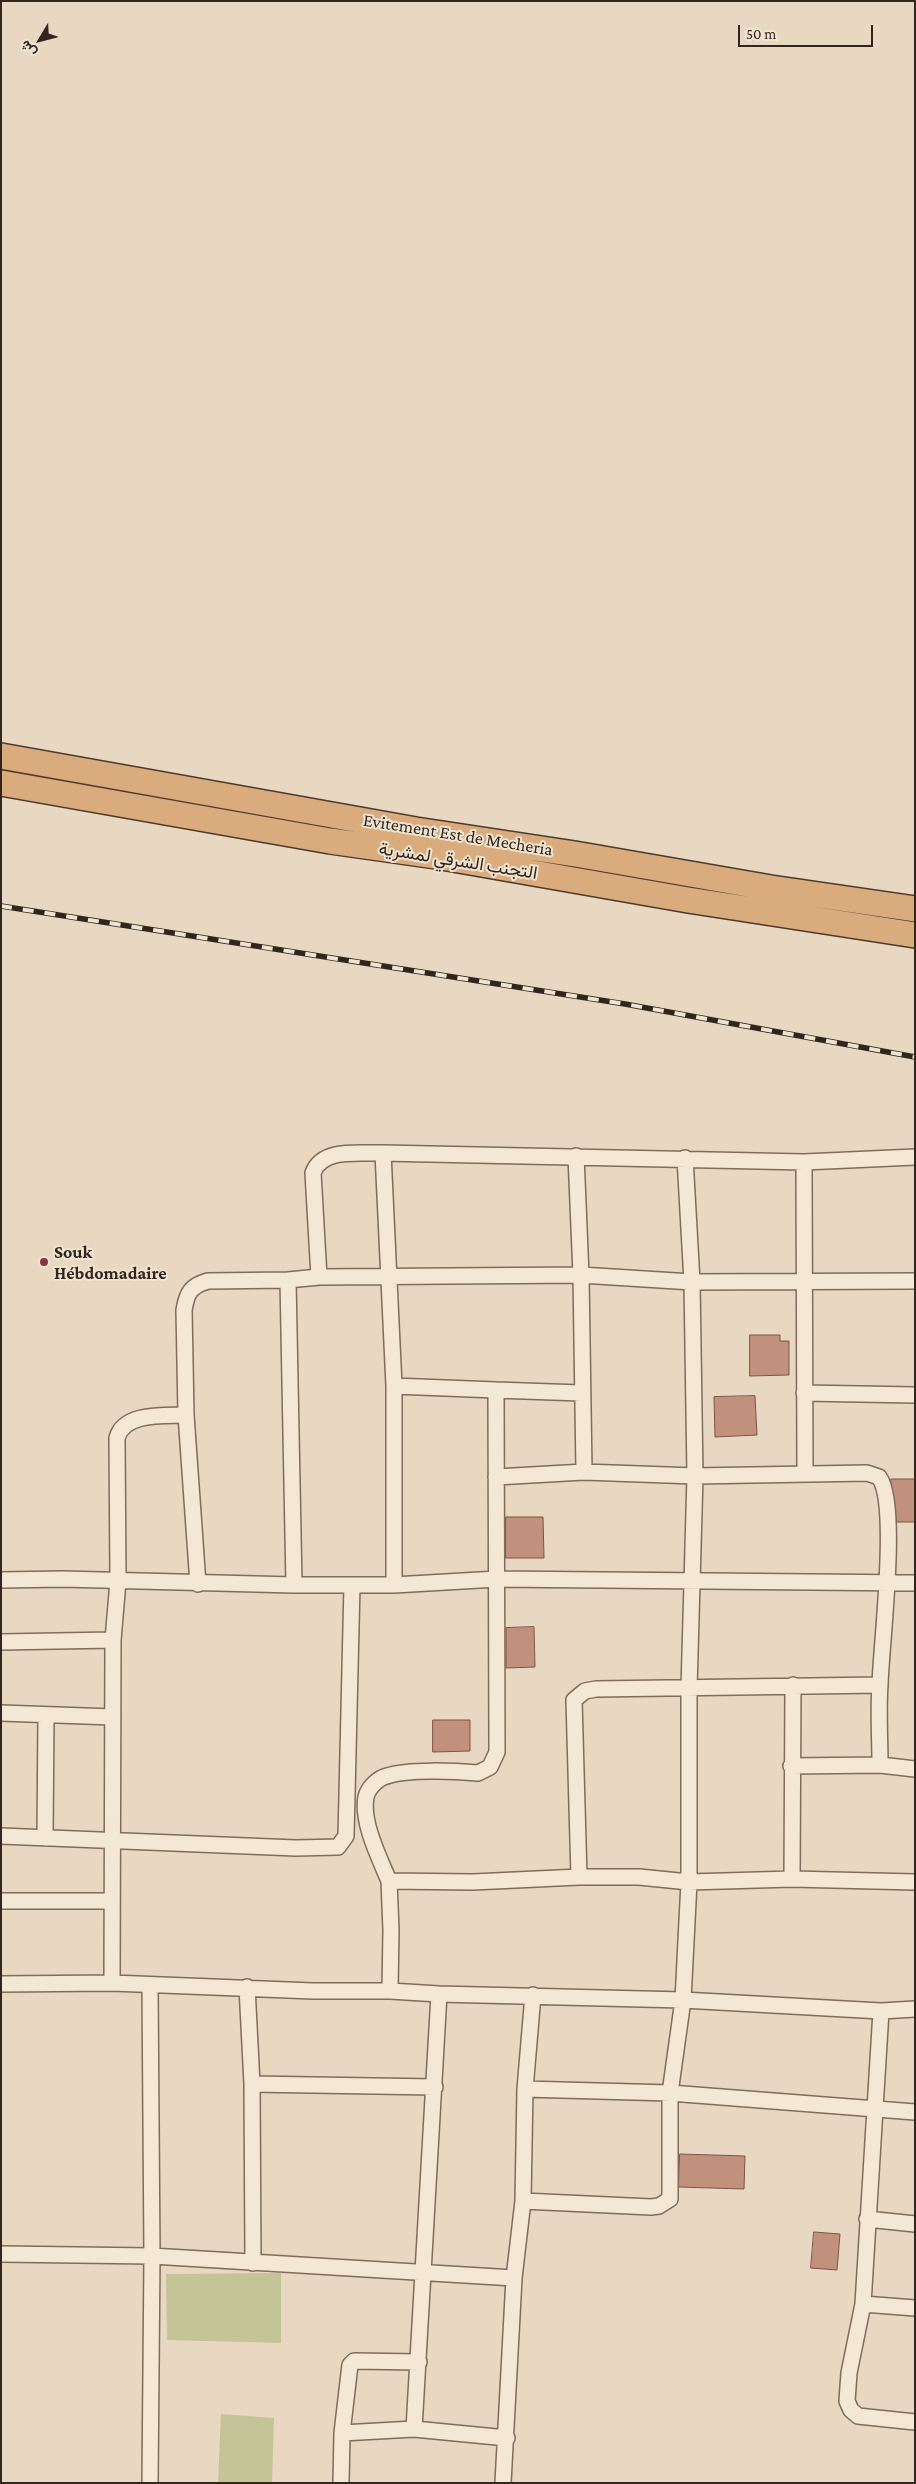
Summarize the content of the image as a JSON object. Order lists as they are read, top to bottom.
{
  "streets": {
    "highway": ["Evitement Est de Mecheria", "التجنب الشرقي لمشرية"]
  },
  "places": ["Souk Hébdomadaire"],
  "scale_bar": "50 m",
  "north": "bottom left"
}
